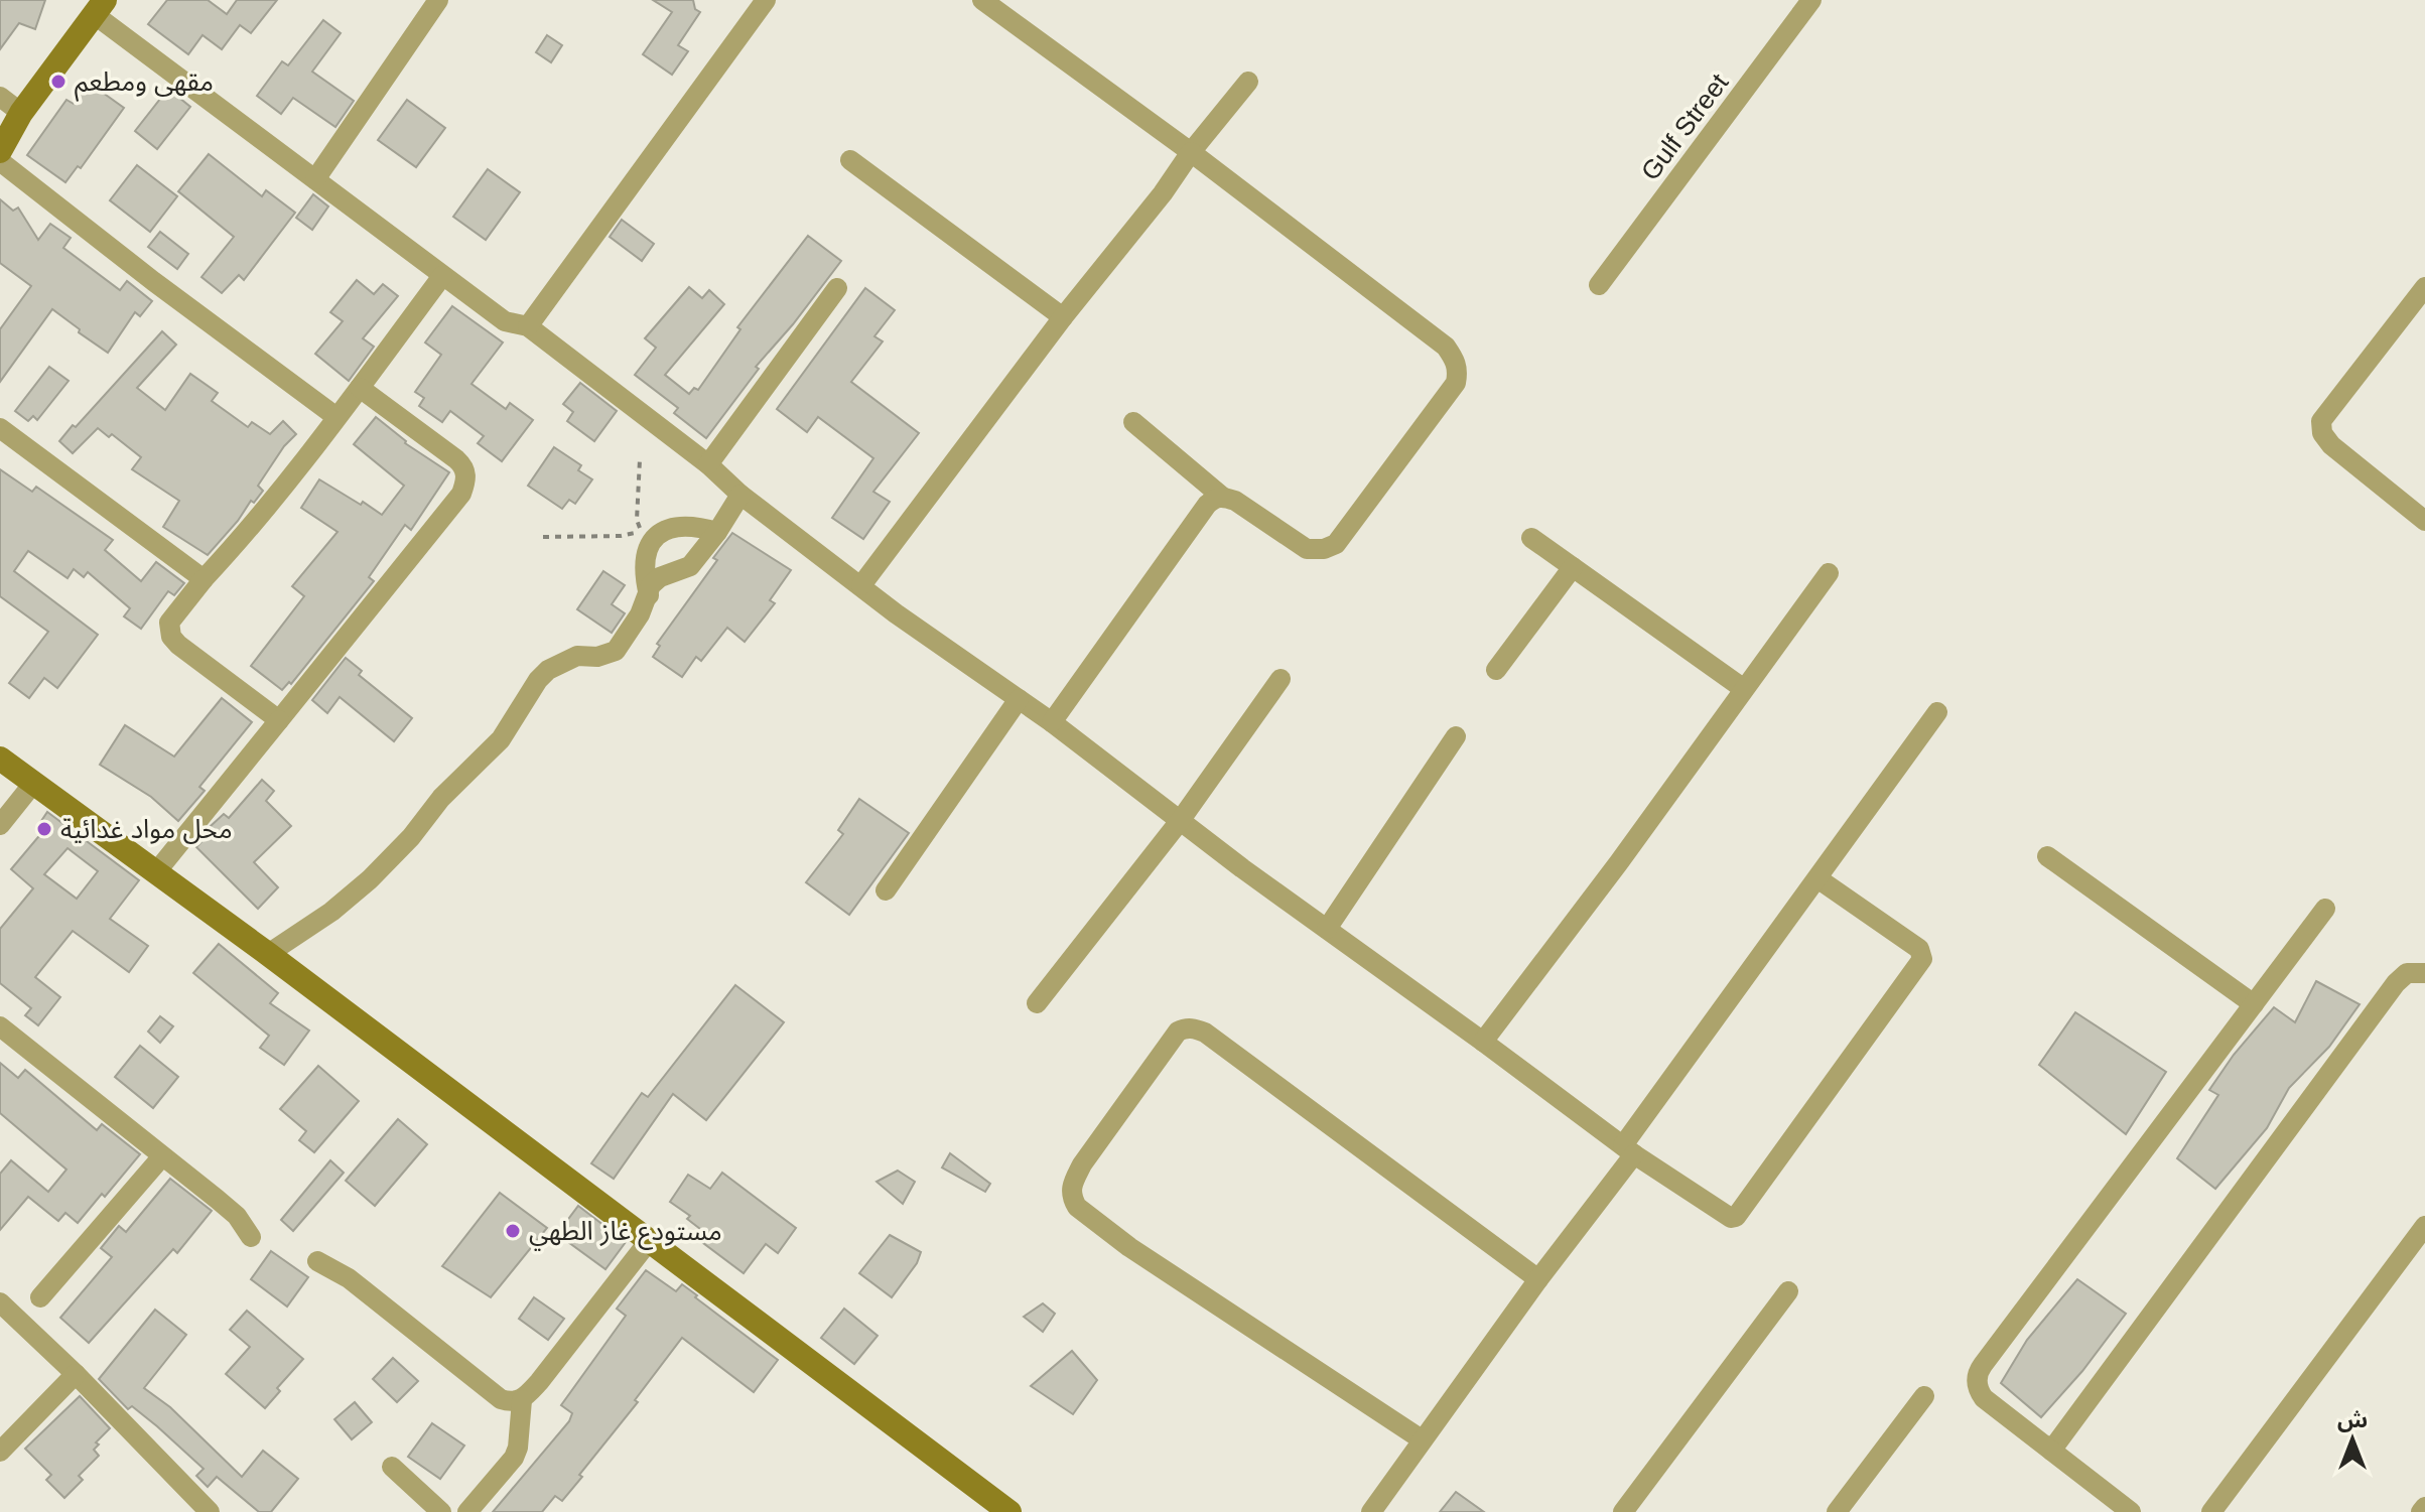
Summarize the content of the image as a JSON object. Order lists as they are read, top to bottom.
{
  "streets": {
    "street": ["Gulf Street"]
  },
  "places": ["مقهى ومطعم", "محل مواد غدائية", "مستودع غاز الطهي"],
  "north": "top"
}
